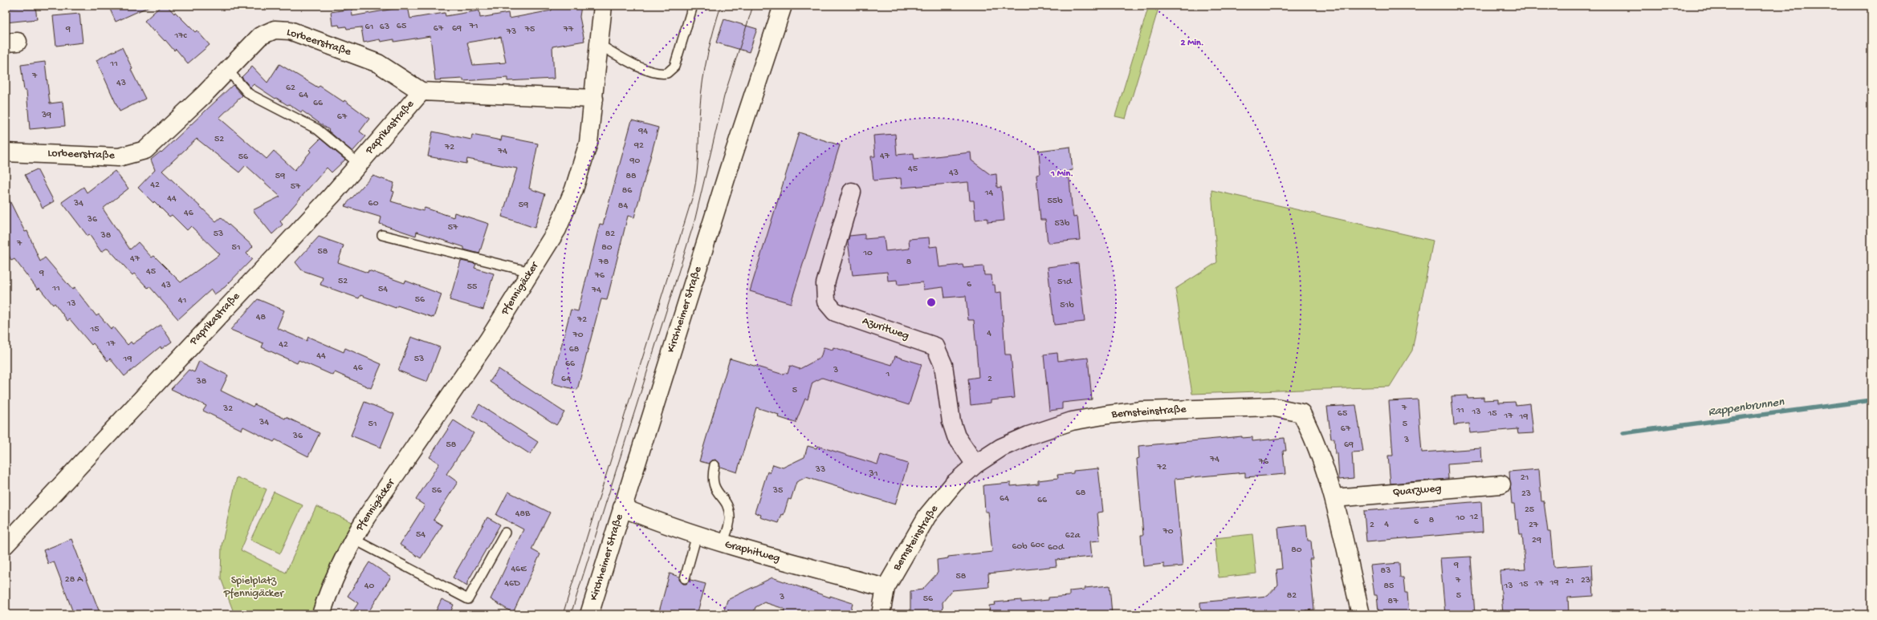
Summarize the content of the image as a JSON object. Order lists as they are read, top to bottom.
{
  "streets": {
    "street": [
      "Lorbeerstraße",
      "Paprikastraße",
      "Pfennigäcker",
      "Kirchheimer Straße",
      "Azuritweg",
      "Bernsteinstraße",
      "Quarzweg",
      "Graphitweg"
    ]
  },
  "crossings": [
    ["Lorbeerstraße", "Paprikastraße"],
    ["Kirchheimer Straße", "Graphitweg"],
    ["Azuritweg", "Bernsteinstraße"],
    ["Bernsteinstraße", "Quarzweg"],
    ["Bernsteinstraße", "Graphitweg"]
  ],
  "water": ["Rappenbrunnen"],
  "parks": ["Spielplatz Pfennigäcker"],
  "house_numbers": [
    "65",
    "71",
    "61",
    "63",
    "67",
    "69",
    "9",
    "75",
    "77",
    "73",
    "17c",
    "11",
    "7",
    "43",
    "62",
    "64",
    "66",
    "39",
    "67",
    "94",
    "52",
    "92",
    "72",
    "74",
    "47",
    "56",
    "90",
    "45",
    "43",
    "59",
    "88",
    "42",
    "57",
    "86",
    "14",
    "44",
    "55b",
    "34",
    "60",
    "59",
    "84",
    "46",
    "36",
    "53b",
    "57",
    "53",
    "82",
    "38",
    "7",
    "51",
    "80",
    "58",
    "10",
    "47",
    "78",
    "8",
    "45",
    "9",
    "76",
    "52",
    "51d",
    "6",
    "43",
    "55",
    "11",
    "54",
    "74",
    "56",
    "41",
    "13",
    "51b",
    "48",
    "72",
    "15",
    "4",
    "70",
    "17",
    "42",
    "68",
    "44",
    "19",
    "53",
    "66",
    "46",
    "3",
    "1",
    "64",
    "2",
    "38",
    "5",
    "7",
    "32",
    "11",
    "13",
    "65",
    "15",
    "17",
    "19",
    "34",
    "51",
    "5",
    "67",
    "36",
    "3",
    "58",
    "69",
    "74",
    "76",
    "72",
    "33",
    "31",
    "21",
    "56",
    "35",
    "68",
    "23",
    "64",
    "66",
    "25",
    "48B",
    "12",
    "10",
    "8",
    "6",
    "4",
    "2",
    "27",
    "70",
    "54",
    "62a",
    "29",
    "60c",
    "60b",
    "60d",
    "80",
    "9",
    "46E",
    "83",
    "58",
    "28 A",
    "7",
    "23",
    "21",
    "19",
    "46D",
    "17",
    "15",
    "40",
    "85",
    "13",
    "82",
    "5",
    "3",
    "56",
    "87"
  ],
  "rings": ["2 Min.", "1 Min."]
}
